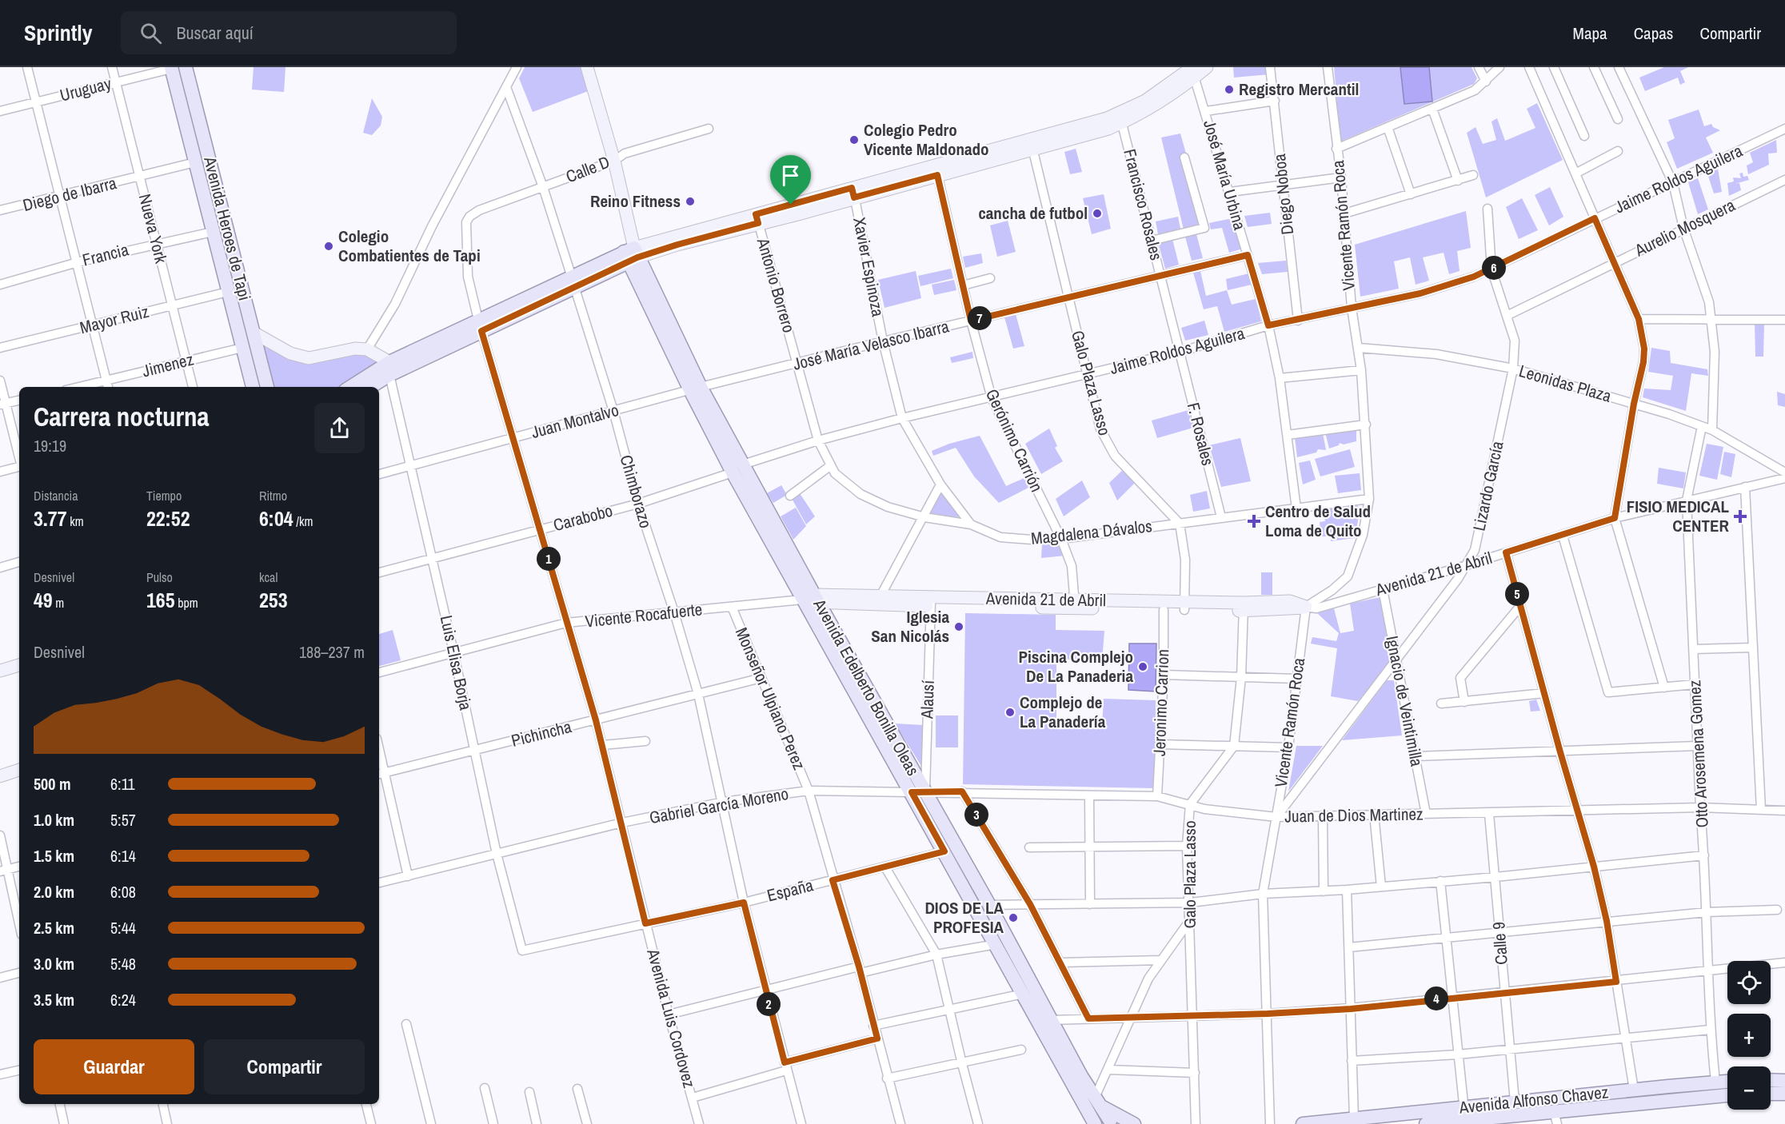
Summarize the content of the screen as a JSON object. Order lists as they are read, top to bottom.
{
  "streets": {
    "main road": [
      "Avenida Heroes de Tapi",
      "Avenida 21 de Abril",
      "Avenida Edelberto Bonilla Oleas",
      "Avenida Alfonso Chavez"
    ],
    "street": [
      "Uruguay",
      "Calle D",
      "José María Urbina",
      "Jaime Roldos Aguilera",
      "Diego de Ibarra",
      "Diego Noboa",
      "Francisco Rosales",
      "Vicente Ramón Roca",
      "Aurelio Mosquera",
      "Nueva York",
      "Francia",
      "Xavier Espinoza",
      "Antonio Borrero",
      "Mayor Ruiz",
      "José María Velasco Ibarra",
      "Jimenez",
      "Galo Plaza Lasso",
      "Leonidas Plaza",
      "Juan Montalvo",
      "F. Rosales",
      "Gerónimo Carrión",
      "Lizardo García",
      "Chimborazo",
      "Carabobo",
      "Magdalena Dávalos",
      "Vicente Rocafuerte",
      "Luis Elisa Borja",
      "Monseñor Ulpiano Perez",
      "Alausí",
      "Ignacio de Veintimilla",
      "Jeronimo Carrion",
      "Pichincha",
      "Otto Arosemena Gomez",
      "Gabriel García Moreno",
      "Juan de Dios Martinez",
      "España",
      "Calle 9",
      "Avenida Luis Cordovez"
    ]
  },
  "crossings": [
    ["Uruguay", "Nueva York"],
    ["Uruguay", "Avenida Heroes de Tapi"],
    ["Calle D", "Chimborazo"],
    ["Calle D", "Avenida Luis Cordovez"],
    ["José María Urbina", "Jaime Roldos Aguilera"],
    ["José María Urbina", "José María Velasco Ibarra"],
    ["José María Urbina", "Magdalena Dávalos"],
    ["Jaime Roldos Aguilera", "Diego Noboa"],
    ["Jaime Roldos Aguilera", "Francisco Rosales"],
    ["Jaime Roldos Aguilera", "Vicente Ramón Roca"],
    ["Jaime Roldos Aguilera", "Xavier Espinoza"],
    ["Jaime Roldos Aguilera", "Antonio Borrero"],
    ["Jaime Roldos Aguilera", "Galo Plaza Lasso"],
    ["Jaime Roldos Aguilera", "F. Rosales"],
    ["Jaime Roldos Aguilera", "Gerónimo Carrión"],
    ["Jaime Roldos Aguilera", "Lizardo García"],
    ["Jaime Roldos Aguilera", "Carabobo"],
    ["Jaime Roldos Aguilera", "Magdalena Dávalos"],
    ["Jaime Roldos Aguilera", "Avenida Edelberto Bonilla Oleas"],
    ["Diego de Ibarra", "Nueva York"],
    ["Diego de Ibarra", "Avenida Heroes de Tapi"],
    ["Francisco Rosales", "José María Velasco Ibarra"],
    ["Francisco Rosales", "F. Rosales"],
    ["Vicente Ramón Roca", "Leonidas Plaza"],
    ["Vicente Ramón Roca", "Lizardo García"],
    ["Vicente Ramón Roca", "Magdalena Dávalos"],
    ["Vicente Ramón Roca", "Avenida 21 de Abril"],
    ["Vicente Ramón Roca", "Juan de Dios Martinez"],
    ["Aurelio Mosquera", "Lizardo García"],
    ["Nueva York", "Francia"],
    ["Nueva York", "Mayor Ruiz"],
    ["Nueva York", "Jimenez"],
    ["Avenida Heroes de Tapi", "Francia"],
    ["Avenida Heroes de Tapi", "Mayor Ruiz"],
    ["Avenida Heroes de Tapi", "Jimenez"],
    ["Xavier Espinoza", "José María Velasco Ibarra"],
    ["Xavier Espinoza", "Magdalena Dávalos"],
    ["Antonio Borrero", "José María Velasco Ibarra"],
    ["Antonio Borrero", "Magdalena Dávalos"],
    ["José María Velasco Ibarra", "Galo Plaza Lasso"],
    ["José María Velasco Ibarra", "Juan Montalvo"],
    ["José María Velasco Ibarra", "Gerónimo Carrión"],
    ["José María Velasco Ibarra", "Avenida Edelberto Bonilla Oleas"],
    ["Galo Plaza Lasso", "Magdalena Dávalos"],
    ["Galo Plaza Lasso", "Juan de Dios Martinez"],
    ["Leonidas Plaza", "Lizardo García"],
    ["Leonidas Plaza", "Otto Arosemena Gomez"],
    ["Juan Montalvo", "Chimborazo"],
    ["Juan Montalvo", "Luis Elisa Borja"],
    ["Juan Montalvo", "Avenida Edelberto Bonilla Oleas"],
    ["Juan Montalvo", "Avenida Luis Cordovez"],
    ["F. Rosales", "Magdalena Dávalos"],
    ["Gerónimo Carrión", "Magdalena Dávalos"],
    ["Gerónimo Carrión", "Avenida 21 de Abril"],
    ["Lizardo García", "Avenida 21 de Abril"],
    ["Lizardo García", "Ignacio de Veintimilla"],
    ["Lizardo García", "Juan de Dios Martinez"],
    ["Chimborazo", "Carabobo"],
    ["Chimborazo", "Vicente Rocafuerte"],
    ["Chimborazo", "Pichincha"],
    ["Chimborazo", "Gabriel García Moreno"],
    ["Chimborazo", "España"],
    ["Carabobo", "Luis Elisa Borja"],
    ["Carabobo", "Avenida Edelberto Bonilla Oleas"],
    ["Carabobo", "Avenida Luis Cordovez"],
    ["Avenida 21 de Abril", "Vicente Rocafuerte"],
    ["Avenida 21 de Abril", "Avenida Edelberto Bonilla Oleas"],
    ["Avenida 21 de Abril", "Alausí"],
    ["Avenida 21 de Abril", "Ignacio de Veintimilla"],
    ["Avenida 21 de Abril", "Jeronimo Carrion"],
    ["Avenida 21 de Abril", "Otto Arosemena Gomez"],
    ["Vicente Rocafuerte", "Luis Elisa Borja"],
    ["Vicente Rocafuerte", "Avenida Edelberto Bonilla Oleas"],
    ["Vicente Rocafuerte", "Monseñor Ulpiano Perez"],
    ["Vicente Rocafuerte", "Avenida Luis Cordovez"],
    ["Luis Elisa Borja", "Pichincha"],
    ["Luis Elisa Borja", "Gabriel García Moreno"],
    ["Luis Elisa Borja", "España"],
    ["Avenida Edelberto Bonilla Oleas", "Alausí"],
    ["Avenida Edelberto Bonilla Oleas", "Gabriel García Moreno"],
    ["Avenida Edelberto Bonilla Oleas", "Juan de Dios Martinez"],
    ["Avenida Edelberto Bonilla Oleas", "España"],
    ["Monseñor Ulpiano Perez", "Pichincha"],
    ["Monseñor Ulpiano Perez", "Gabriel García Moreno"],
    ["Monseñor Ulpiano Perez", "España"],
    ["Alausí", "Gabriel García Moreno"],
    ["Alausí", "Juan de Dios Martinez"],
    ["Ignacio de Veintimilla", "Juan de Dios Martinez"],
    ["Jeronimo Carrion", "Juan de Dios Martinez"],
    ["Pichincha", "Avenida Luis Cordovez"],
    ["Otto Arosemena Gomez", "Juan de Dios Martinez"],
    ["Otto Arosemena Gomez", "Avenida Alfonso Chavez"],
    ["Gabriel García Moreno", "Juan de Dios Martinez"],
    ["Gabriel García Moreno", "Avenida Luis Cordovez"],
    ["Juan de Dios Martinez", "Calle 9"],
    ["España", "Avenida Luis Cordovez"],
    ["Calle 9", "Avenida Alfonso Chavez"]
  ],
  "places": {
    "other": [
      "Registro Mercantil",
      "Colegio Pedro Vicente Maldonado",
      "Reino Fitness",
      "cancha de futbol",
      "Colegio Combatientes de Tapi",
      "Iglesia San Nicolás",
      "Piscina Complejo De La Panaderia",
      "Complejo de La Panadería",
      "DIOS DE LA PROFESIA"
    ],
    "health": ["FISIO MEDICAL CENTER", "Centro de Salud Loma de Quito"]
  },
  "page": {
    "header": "Sprintly",
    "search": "Buscar aquí",
    "nav": ["Mapa", "Capas", "Compartir"],
    "pins": [
      "6",
      "7",
      "1",
      "5",
      "3",
      "4",
      "2"
    ],
    "heading": ["Carrera nocturna", "19:19"],
    "stats": [
      ["Distancia", "3.77 km"],
      ["Tiempo", "22:52"],
      ["Ritmo", "6:04 /km"],
      ["Desnivel", "49 m"],
      ["Pulso", "165 bpm"],
      ["kcal", "253"]
    ],
    "chart": ["Desnivel", "188–237 m"],
    "list": [
      {
        "name": "500 m",
        "note": "6:11"
      },
      {
        "name": "1.0 km",
        "note": "5:57"
      },
      {
        "name": "1.5 km",
        "note": "6:14"
      },
      {
        "name": "2.0 km",
        "note": "6:08"
      },
      {
        "name": "2.5 km",
        "note": "5:44"
      },
      {
        "name": "3.0 km",
        "note": "5:48"
      },
      {
        "name": "3.5 km",
        "note": "6:24"
      }
    ],
    "map_buttons": ["+", "−"],
    "buttons": ["Guardar", "Compartir"]
  }
}
